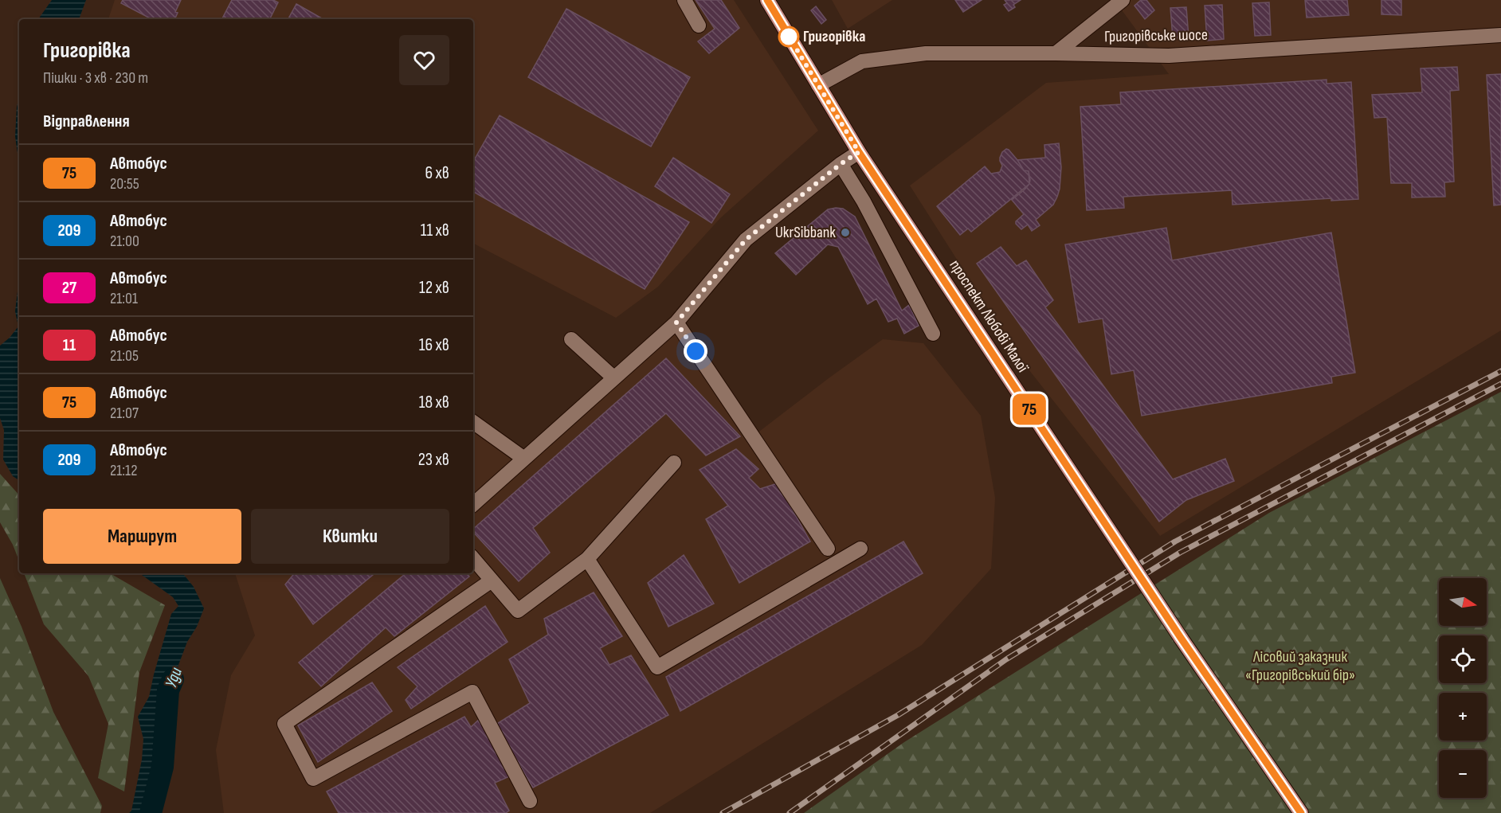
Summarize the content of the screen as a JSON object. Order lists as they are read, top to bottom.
{
  "streets": {
    "main road": ["проспект Любові Малої"],
    "street": ["Григорівське шосе"]
  },
  "crossings": [
    ["Григорівське шосе", "проспект Любові Малої"]
  ],
  "water": ["Уди"],
  "parks": ["Лісовий заказник «Григорівський бір»"],
  "places": ["Григорівка", "UkrSibbank"],
  "lines": ["bus line 75"],
  "north": "right",
  "page": {
    "on_map": "75",
    "heading": [
      ["Григорівка", "Пішки · 3 хв · 230 m"],
      "Відправлення"
    ],
    "list": [
      {
        "mark": "75",
        "name": "Автобус",
        "note": "20:55",
        "value": "6 хв"
      },
      {
        "mark": "209",
        "name": "Автобус",
        "note": "21:00",
        "value": "11 хв"
      },
      {
        "mark": "27",
        "name": "Автобус",
        "note": "21:01",
        "value": "12 хв"
      },
      {
        "mark": "11",
        "name": "Автобус",
        "note": "21:05",
        "value": "16 хв"
      },
      {
        "mark": "75",
        "name": "Автобус",
        "note": "21:07",
        "value": "18 хв"
      },
      {
        "mark": "209",
        "name": "Автобус",
        "note": "21:12",
        "value": "23 хв"
      }
    ],
    "buttons": ["Маршрут", "Квитки"],
    "map_buttons": ["+", "−"]
  }
}
